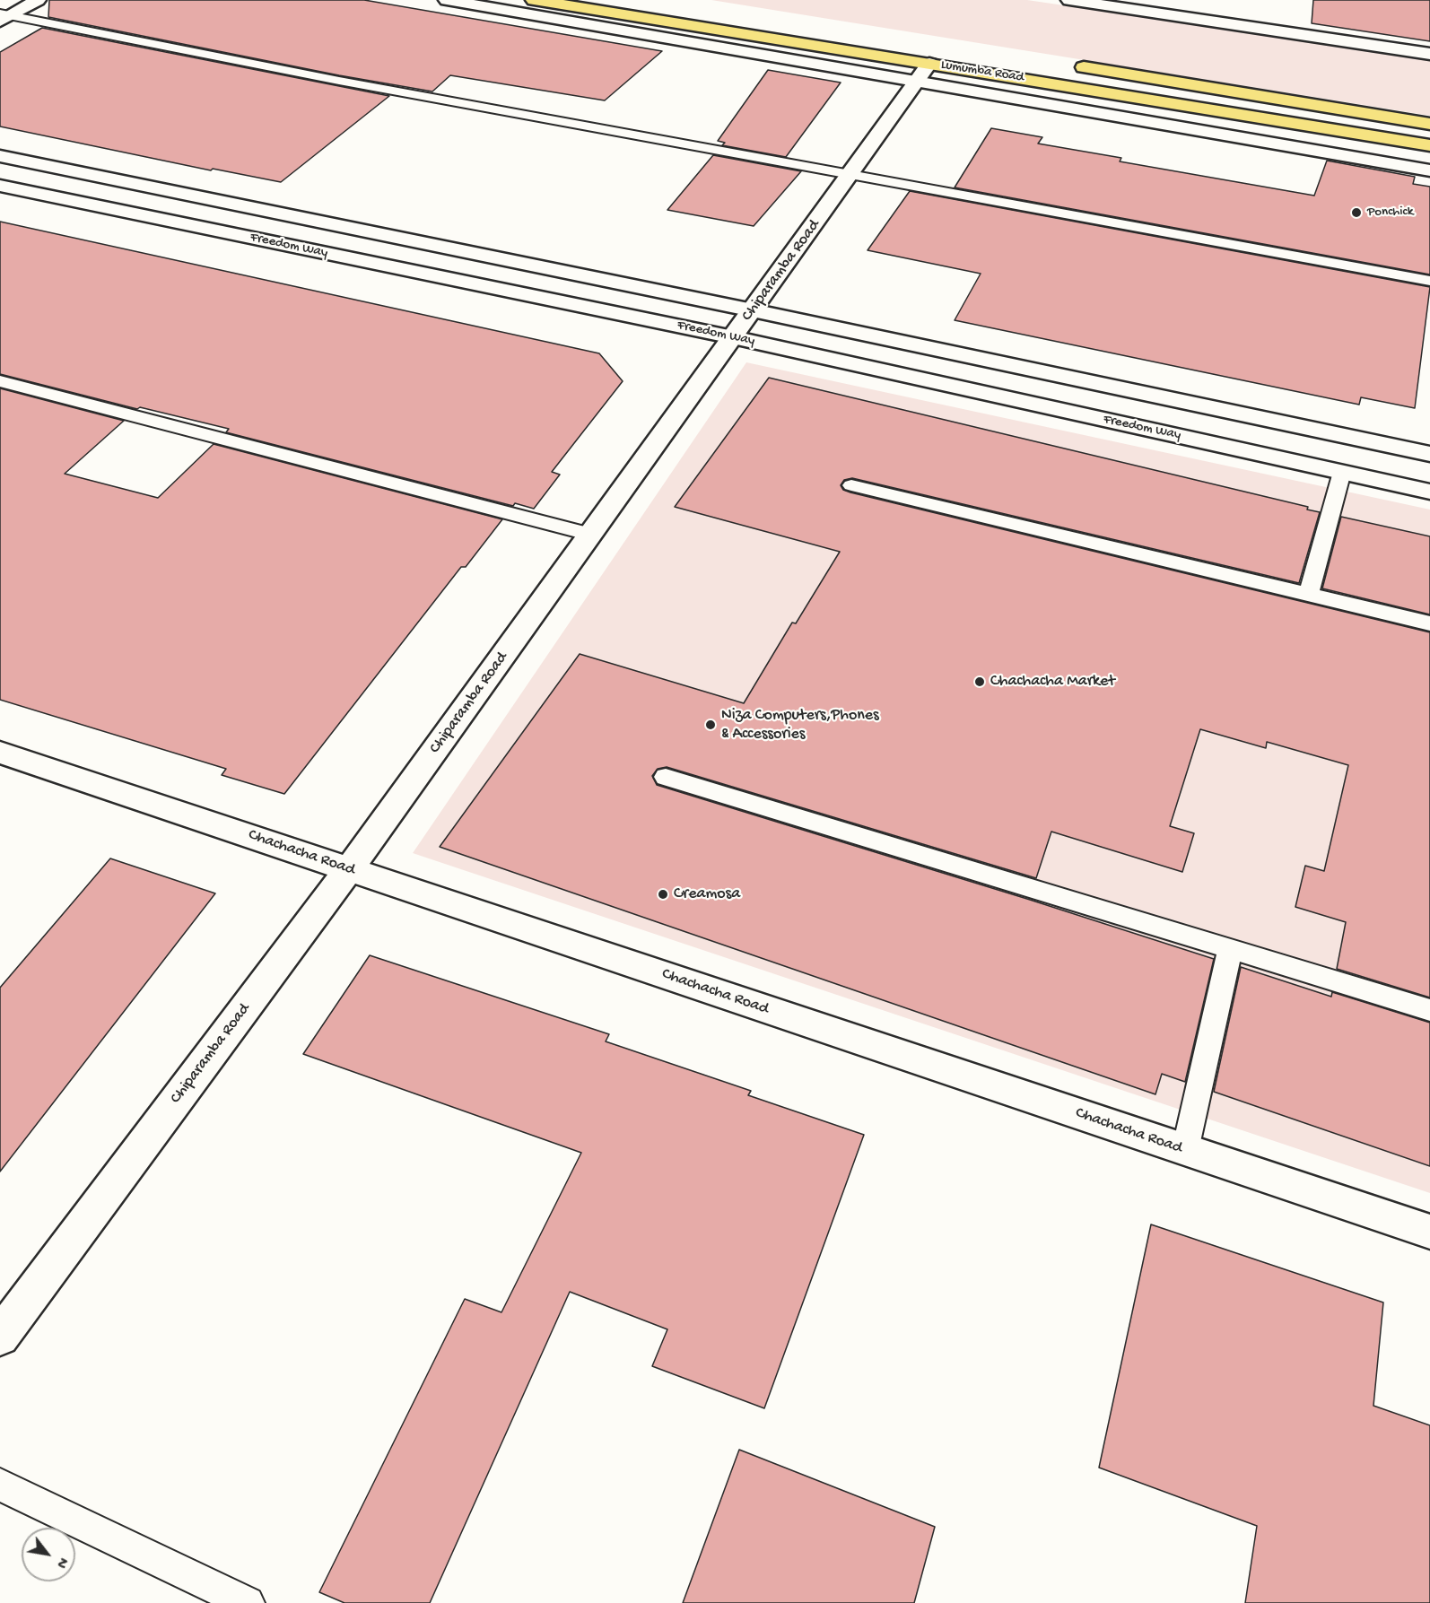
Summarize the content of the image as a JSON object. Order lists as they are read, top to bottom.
{
  "streets": {
    "main road": ["Lumumba Road"],
    "street": ["Freedom Way", "Chiparamba Road", "Chachacha Road"]
  },
  "crossings": [
    ["Lumumba Road", "Chiparamba Road"],
    ["Freedom Way", "Chiparamba Road"],
    ["Chiparamba Road", "Chachacha Road"]
  ],
  "places": [
    "Ponchick",
    "Chachacha Market",
    "Niza Computers,Phones & Accessories",
    "Creamosa"
  ],
  "north": "bottom right"
}
